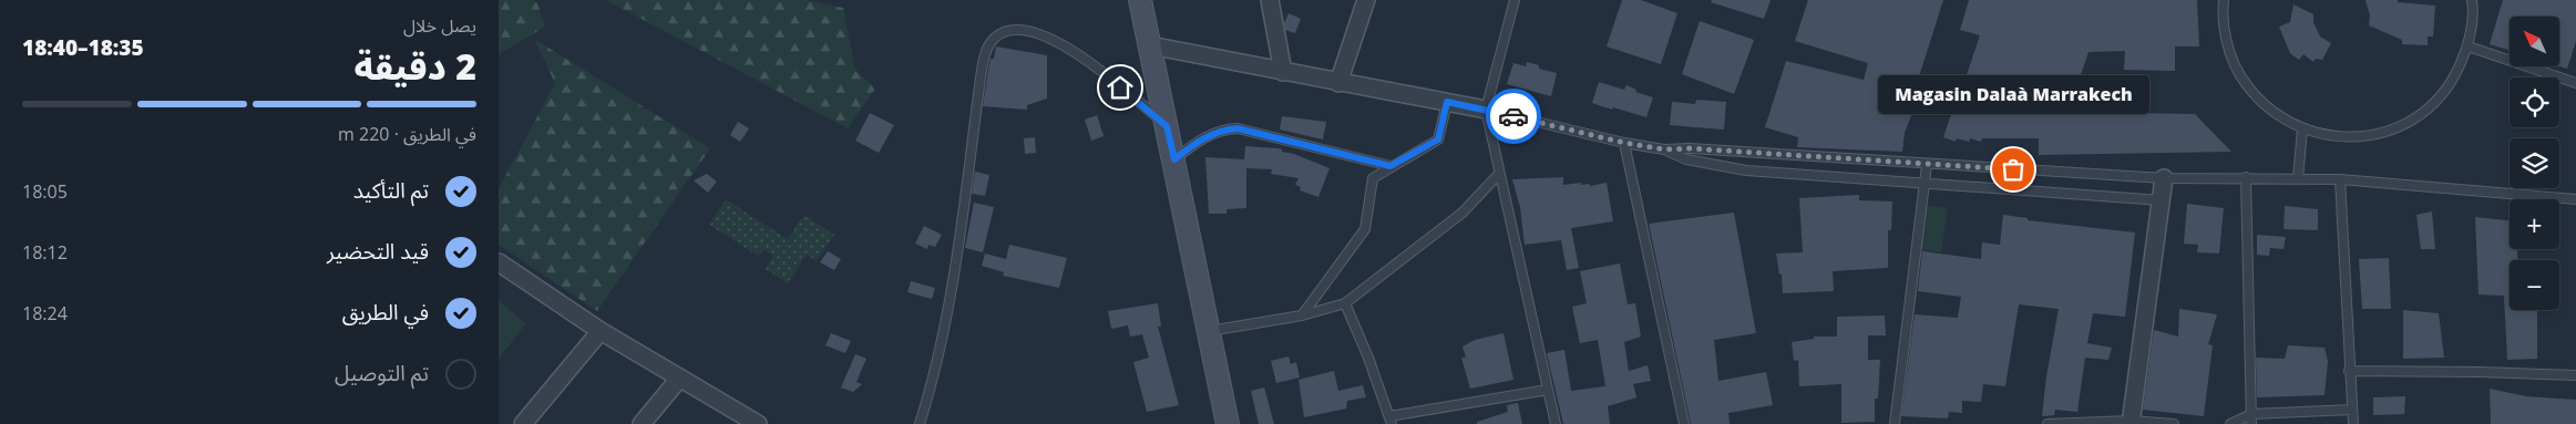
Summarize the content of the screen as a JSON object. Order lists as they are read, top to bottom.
{
  "places": ["Magasin Dalaà Marrakech"],
  "north": "top left",
  "page": {
    "heading": ["2 دقيقة", "يصل خلال", "18:35–18:40"],
    "map_buttons": ["+", "−"],
    "bubble": "Magasin Dalaà Marrakech",
    "bar": "في الطريق · 220 m",
    "list": [
      ["تم التأكيد", "18:05"],
      ["قيد التحضير", "18:12"],
      ["في الطريق", "18:24"],
      "تم التوصيل"
    ]
  }
}
